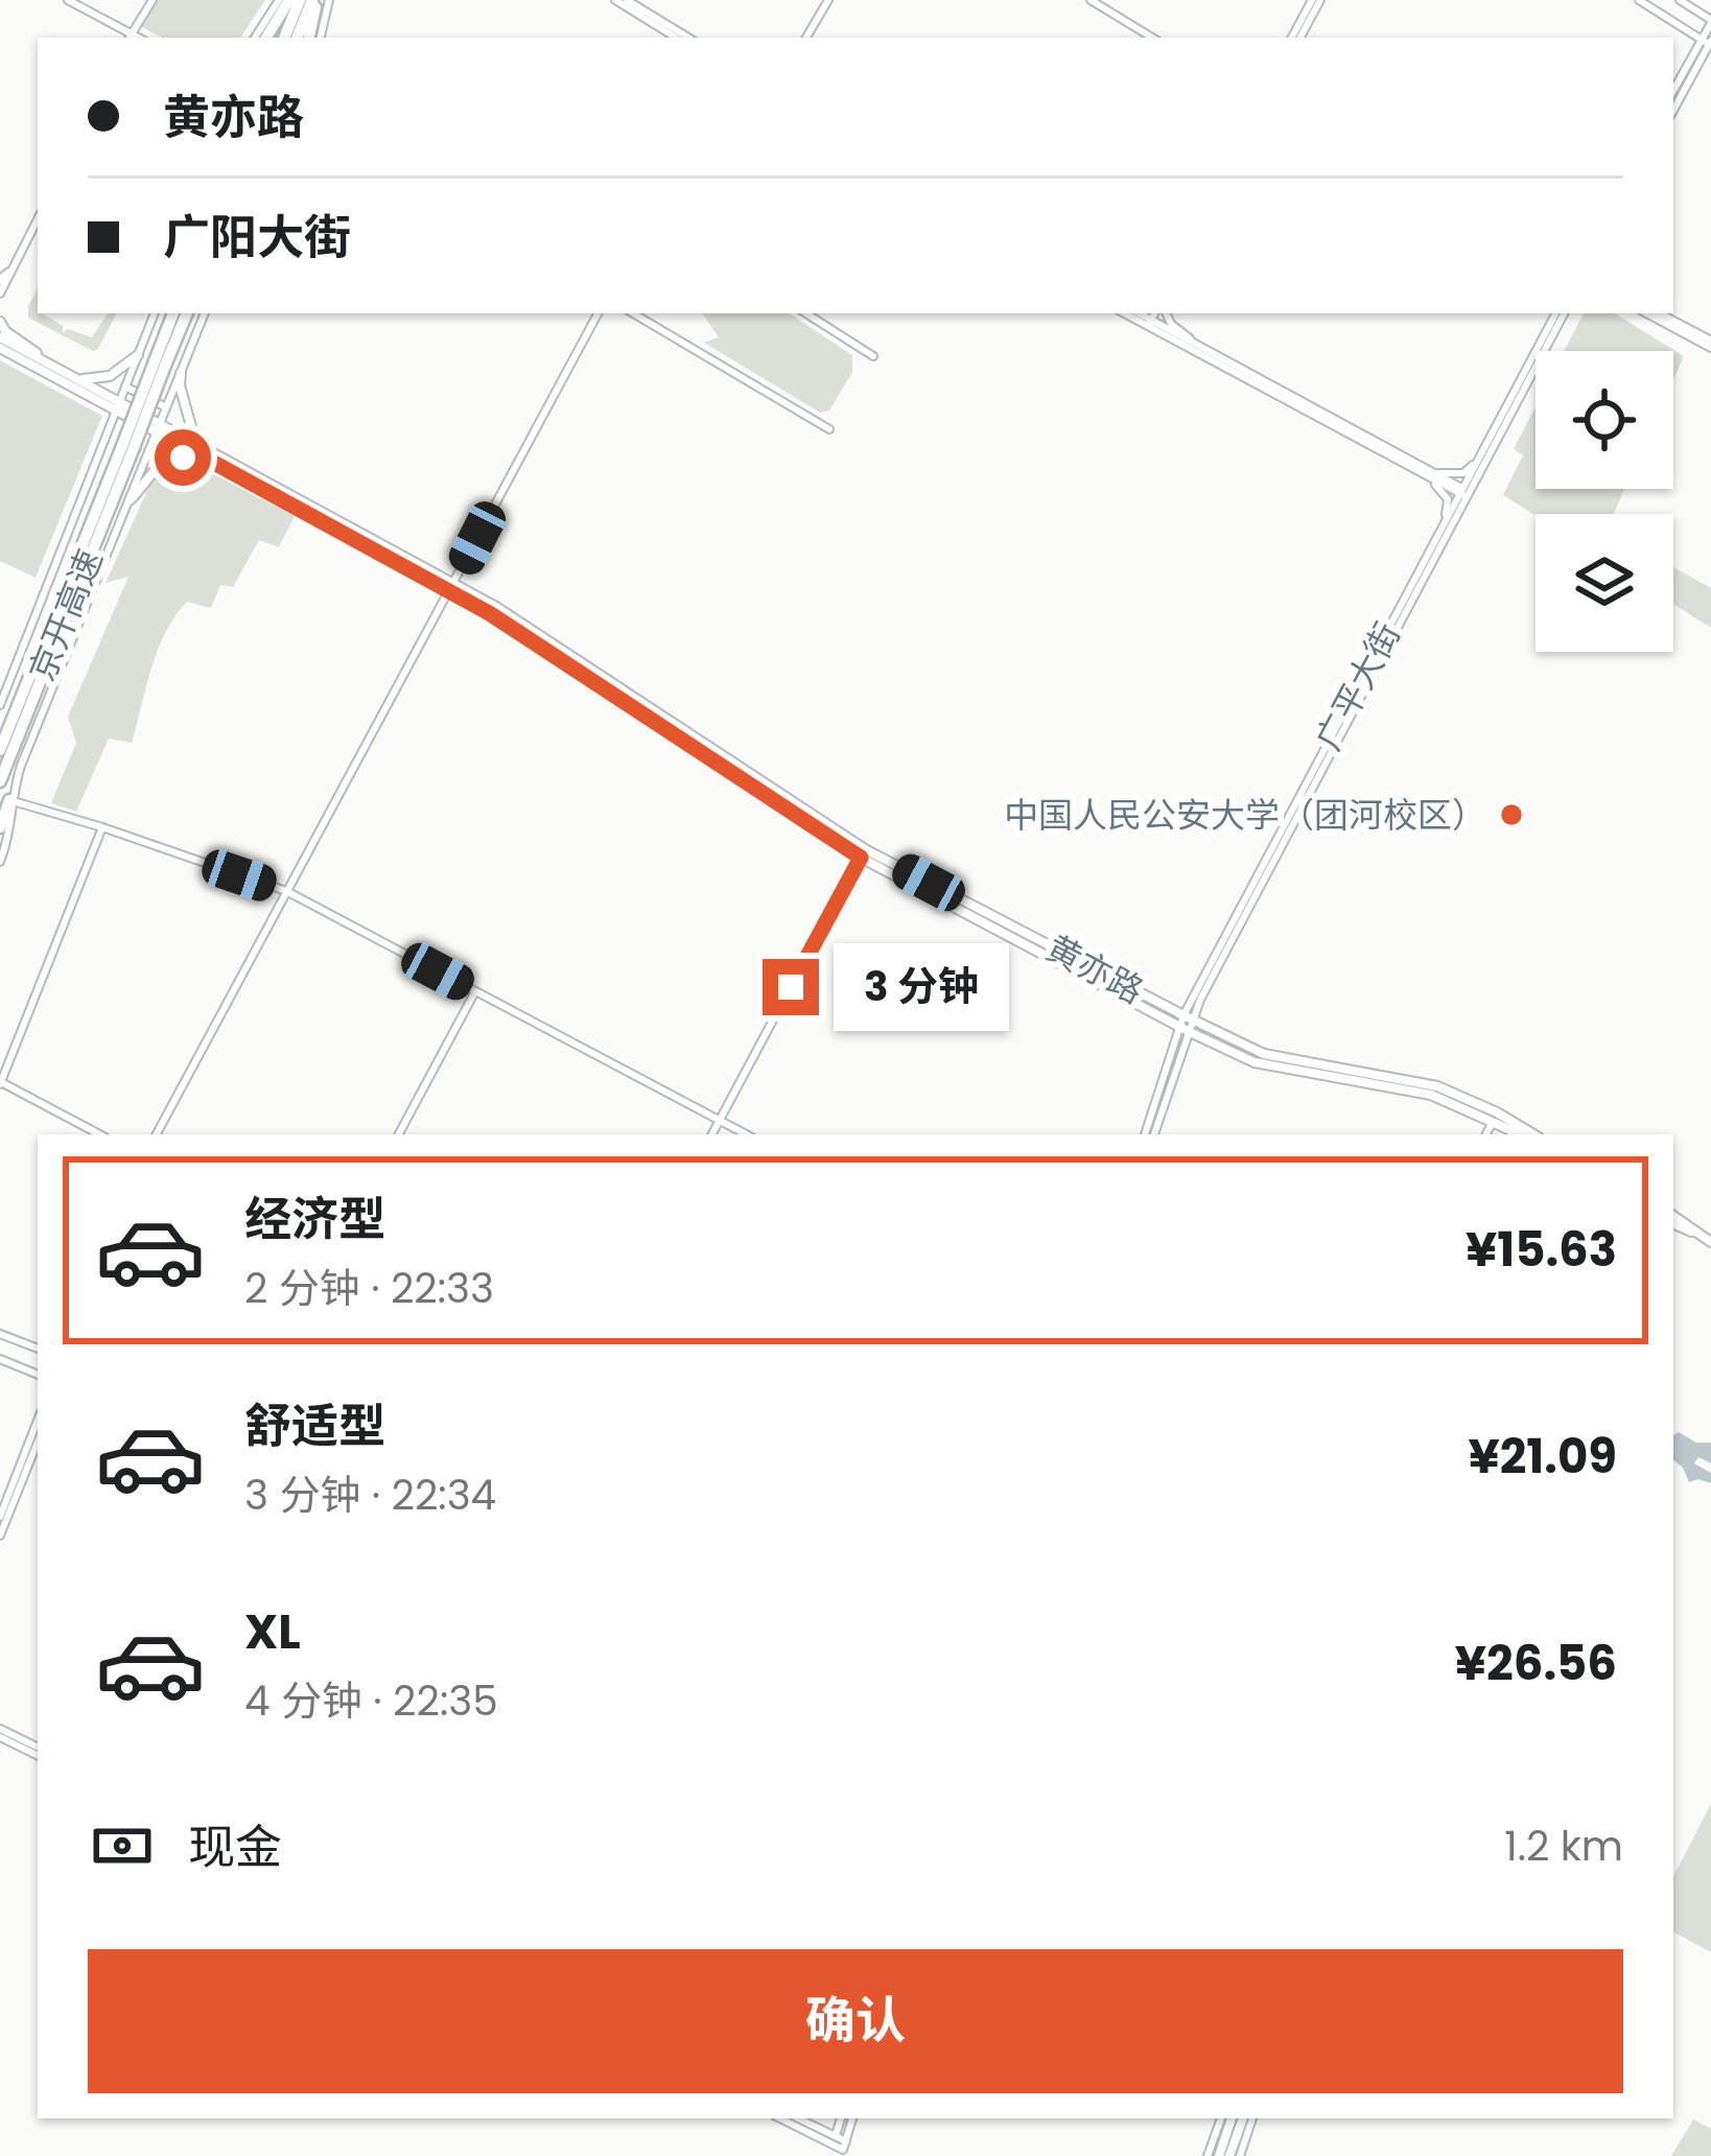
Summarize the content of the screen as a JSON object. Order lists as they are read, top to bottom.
{
  "streets": {
    "highway": ["京开高速"],
    "main road": ["黄亦路"],
    "street": ["广平大街"]
  },
  "crossings": [
    ["广平大街", "黄亦路"]
  ],
  "places": ["中国人民公安大学（团河校区）"],
  "page": {
    "banner": ["黄亦路", "广阳大街"],
    "bubble": "3 分钟",
    "list": [
      {
        "name": "经济型",
        "note": "2 分钟 · 22:33",
        "value": "¥15.63"
      },
      {
        "name": "舒适型",
        "note": "3 分钟 · 22:34",
        "value": "¥21.09"
      },
      {
        "name": "XL",
        "note": "4 分钟 · 22:35",
        "value": "¥26.56"
      }
    ],
    "pay": ["现金", "1.2 km"],
    "buttons": "确认"
  }
}
